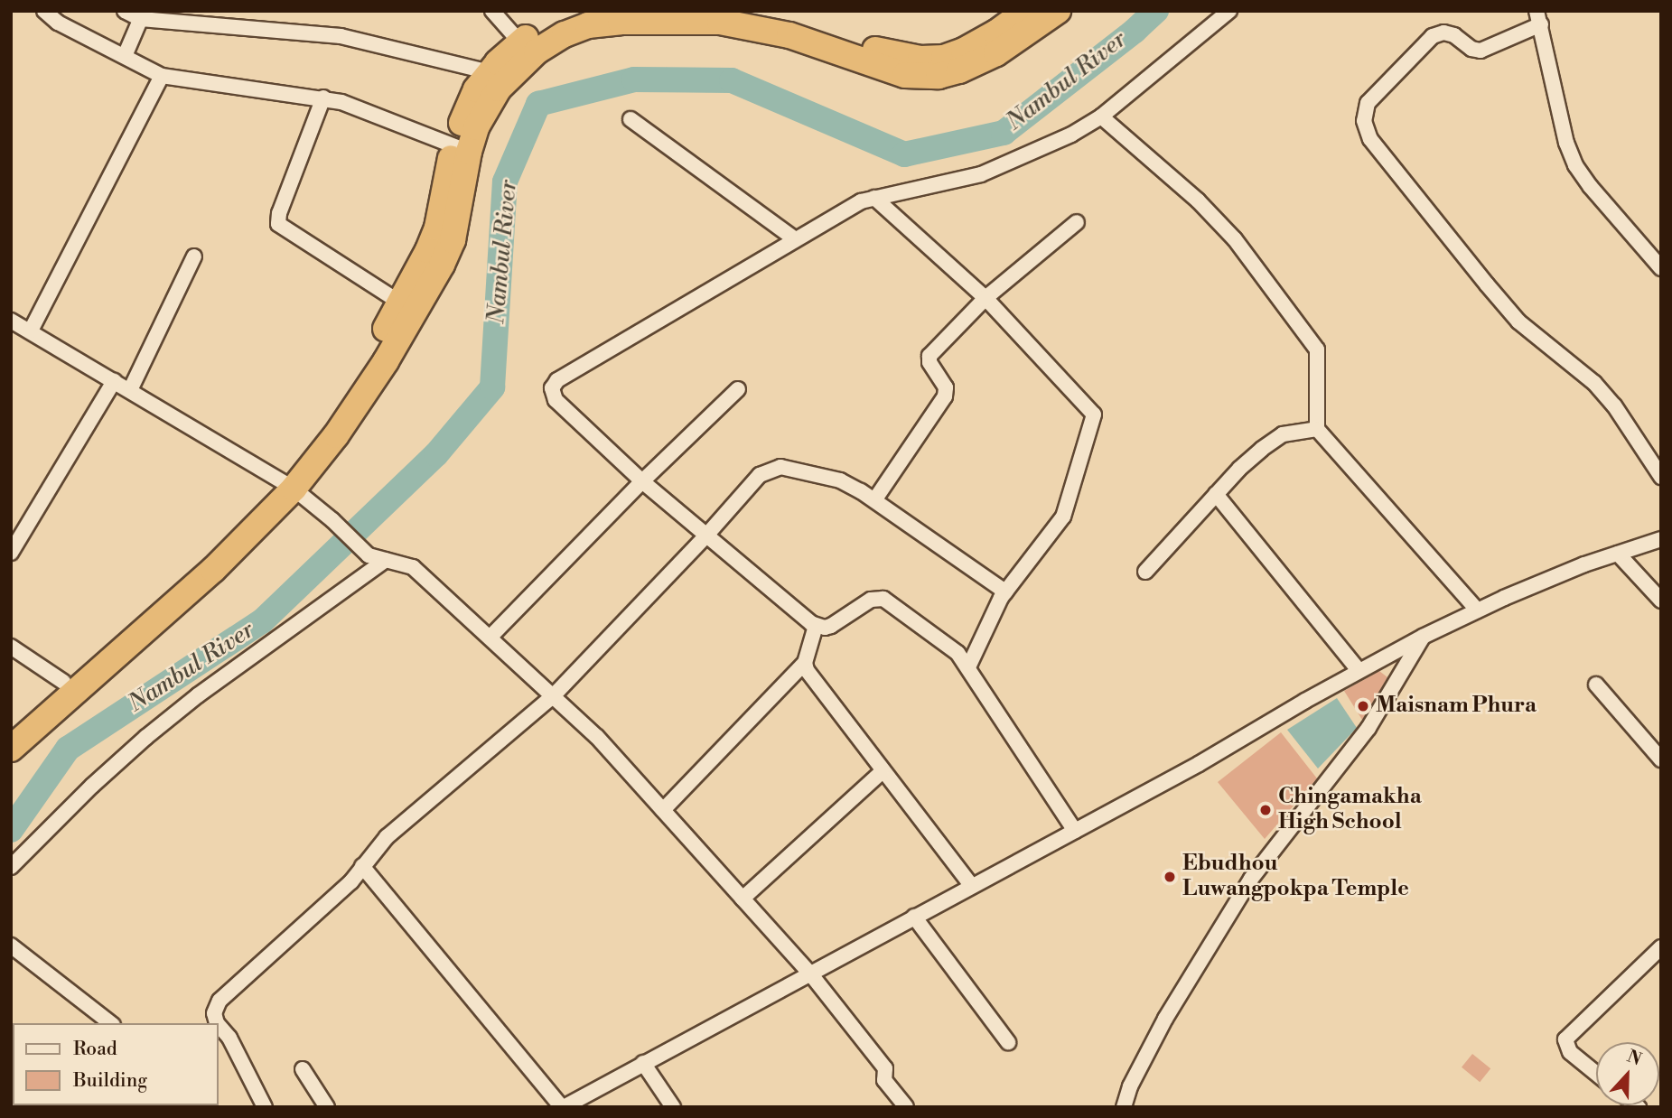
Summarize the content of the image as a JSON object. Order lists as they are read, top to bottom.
{
  "water": ["Nambul River"],
  "places": ["Maisnam Phura", "Chingamakha High School", "Ebudhou Luwangpokpa Temple"],
  "legend": ["Road", "Building"],
  "north": "top"
}
